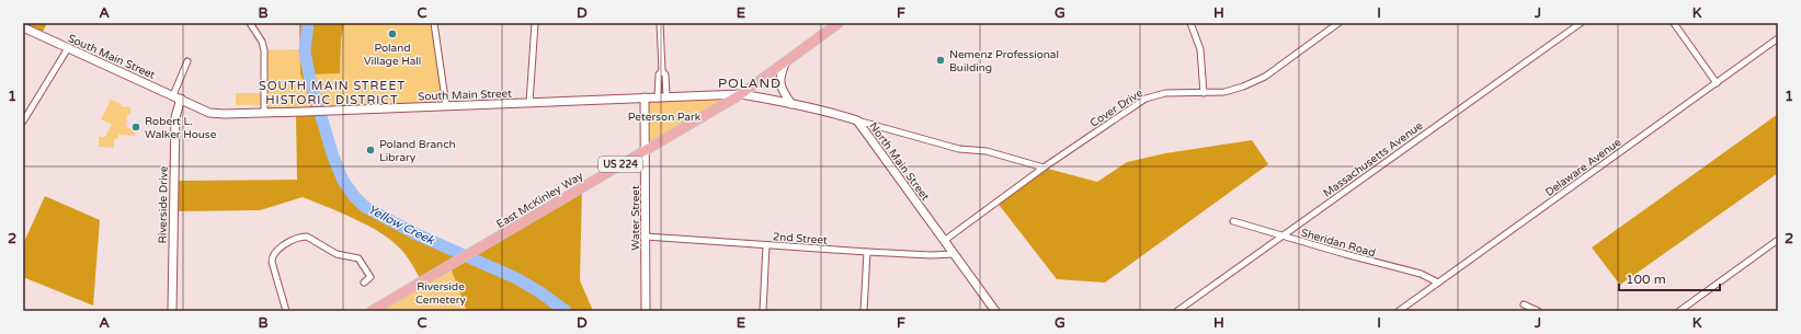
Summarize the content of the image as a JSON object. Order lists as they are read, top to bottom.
{
  "streets": {
    "main road": [
      "South Main Street",
      "North Main Street",
      "US 224",
      "East McKinley Way",
      "Riverside Drive",
      "Water Street"
    ],
    "street": [
      "Cover Drive",
      "Massachusetts Avenue",
      "Delaware Avenue",
      "2nd Street",
      "Sheridan Road"
    ]
  },
  "crossings": [
    ["South Main Street", "North Main Street"],
    ["South Main Street", "US 224"],
    ["South Main Street", "East McKinley Way"],
    ["South Main Street", "Riverside Drive"],
    ["South Main Street", "Water Street"],
    ["Cover Drive", "North Main Street"],
    ["Massachusetts Avenue", "Sheridan Road"],
    ["North Main Street", "US 224"],
    ["North Main Street", "East McKinley Way"],
    ["North Main Street", "2nd Street"],
    ["US 224", "East McKinley Way"],
    ["Delaware Avenue", "Sheridan Road"],
    ["East McKinley Way", "Water Street"],
    ["Water Street", "2nd Street"]
  ],
  "districts": ["POLAND", "SOUTH MAIN STREET HISTORIC DISTRICT"],
  "water": ["Yellow Creek"],
  "parks": ["Peterson Park", "Riverside Cemetery"],
  "places": [
    "Poland Village Hall",
    "Nemenz Professional Building",
    "Robert L. Walker House",
    "Poland Branch Library"
  ],
  "scale_bar": "100 m",
  "grid": {
    "columns": [
      "A",
      "B",
      "C",
      "D",
      "E",
      "F",
      "G",
      "H",
      "I",
      "J",
      "K"
    ],
    "rows": ["1", "2"]
  }
}
